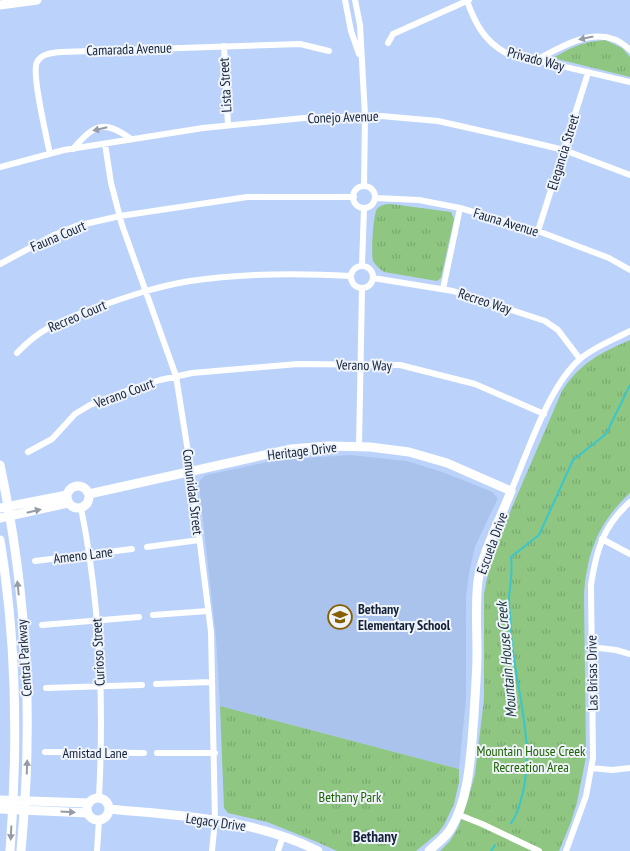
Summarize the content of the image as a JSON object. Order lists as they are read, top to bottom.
{
  "streets": {
    "street": [
      "Camarada Avenue",
      "Privado Way",
      "Lista Street",
      "Conejo Avenue",
      "Elegancia Street",
      "Fauna Avenue",
      "Fauna Court",
      "Recreo Way",
      "Recreo Court",
      "Verano Way",
      "Verano Court",
      "Heritage Drive",
      "Comunidad Street",
      "Escuela Drive",
      "Ameno Lane",
      "Curioso Street",
      "Central Parkway",
      "Las Brisas Drive",
      "Amistad Lane",
      "Legacy Drive"
    ]
  },
  "crossings": [
    ["Camarada Avenue", "Lista Street"],
    ["Camarada Avenue", "Conejo Avenue"],
    ["Privado Way", "Elegancia Street"],
    ["Lista Street", "Conejo Avenue"],
    ["Conejo Avenue", "Elegancia Street"],
    ["Conejo Avenue", "Comunidad Street"],
    ["Elegancia Street", "Fauna Avenue"],
    ["Fauna Court", "Comunidad Street"],
    ["Recreo Way", "Escuela Drive"],
    ["Recreo Court", "Comunidad Street"],
    ["Verano Way", "Verano Court"],
    ["Verano Way", "Comunidad Street"],
    ["Verano Way", "Escuela Drive"],
    ["Verano Court", "Comunidad Street"],
    ["Heritage Drive", "Comunidad Street"],
    ["Heritage Drive", "Escuela Drive"],
    ["Heritage Drive", "Curioso Street"],
    ["Heritage Drive", "Central Parkway"],
    ["Comunidad Street", "Legacy Drive"],
    ["Ameno Lane", "Curioso Street"],
    ["Curioso Street", "Amistad Lane"],
    ["Curioso Street", "Legacy Drive"]
  ],
  "districts": ["Bethany"],
  "water": ["Mountain House Creek"],
  "parks": ["Mountain House Creek Recreation Area", "Bethany Park"],
  "places": {
    "school or university": ["Bethany Elementary School"]
  }
}
